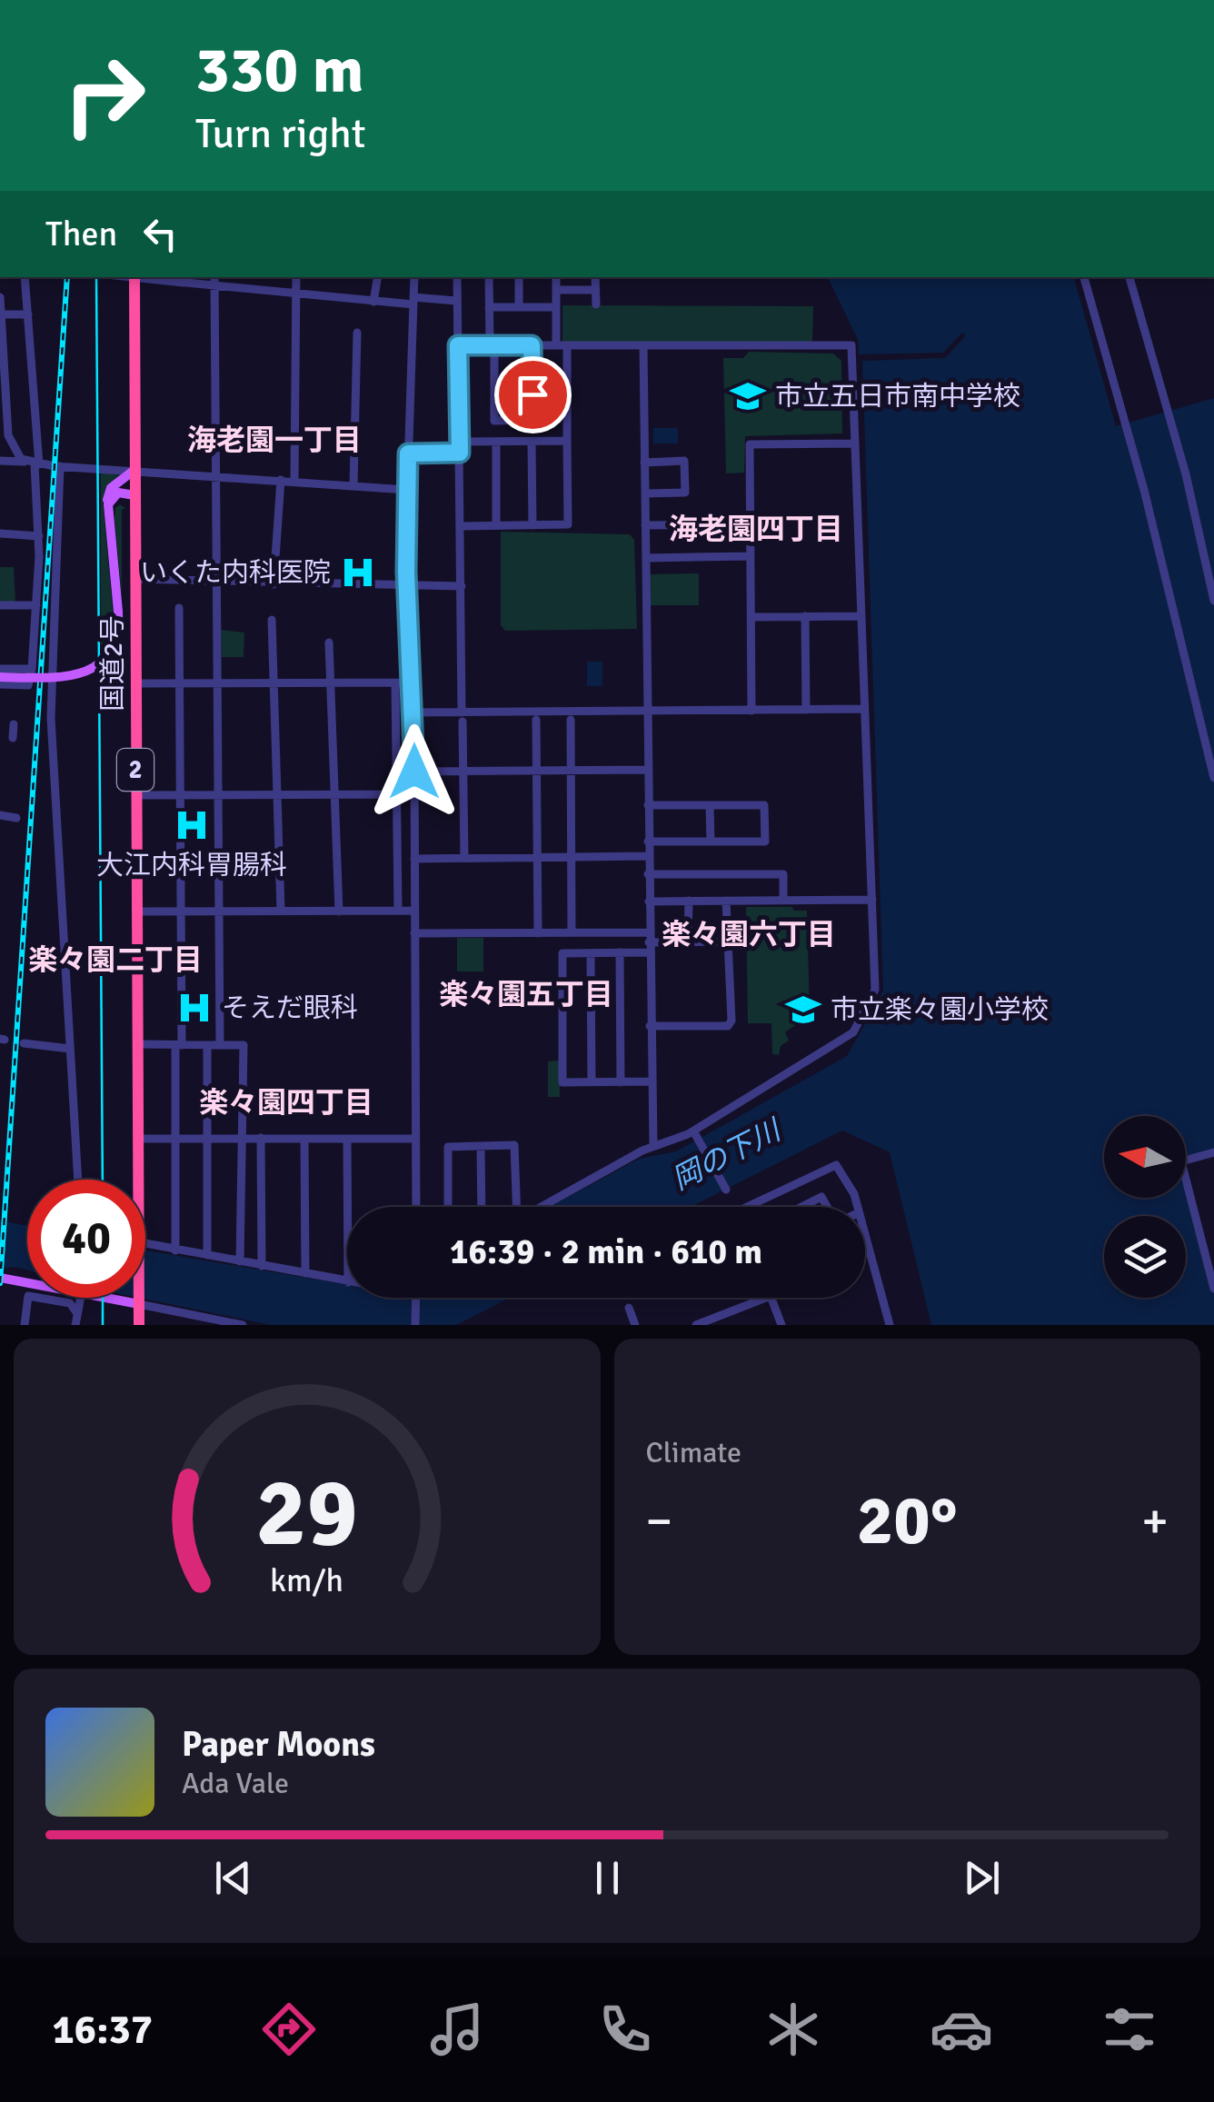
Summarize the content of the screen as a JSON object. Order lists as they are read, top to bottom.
{
  "streets": {
    "highway": ["国道2号", "2"]
  },
  "districts": [
    "海老園一丁目",
    "海老園四丁目",
    "楽々園六丁目",
    "楽々園二丁目",
    "楽々園五丁目",
    "楽々園四丁目"
  ],
  "water": ["岡の下川"],
  "places": {
    "school or university": ["市立五日市南中学校", "市立楽々園小学校"],
    "hospital": ["いくた内科医院", "大江内科胃腸科", "そえだ眼科"]
  },
  "north": "left",
  "page": {
    "turn": ["330 m", "Turn right"],
    "then": "Then",
    "limit": "40",
    "trip": "16:39 · 2 min · 610 m",
    "tile": "Climate",
    "heat": ["−", "20°", "+"],
    "song": ["Paper Moons", "Ada Vale"],
    "tabs": "16:37",
    "gauge": ["29", "km/h"]
  }
}
